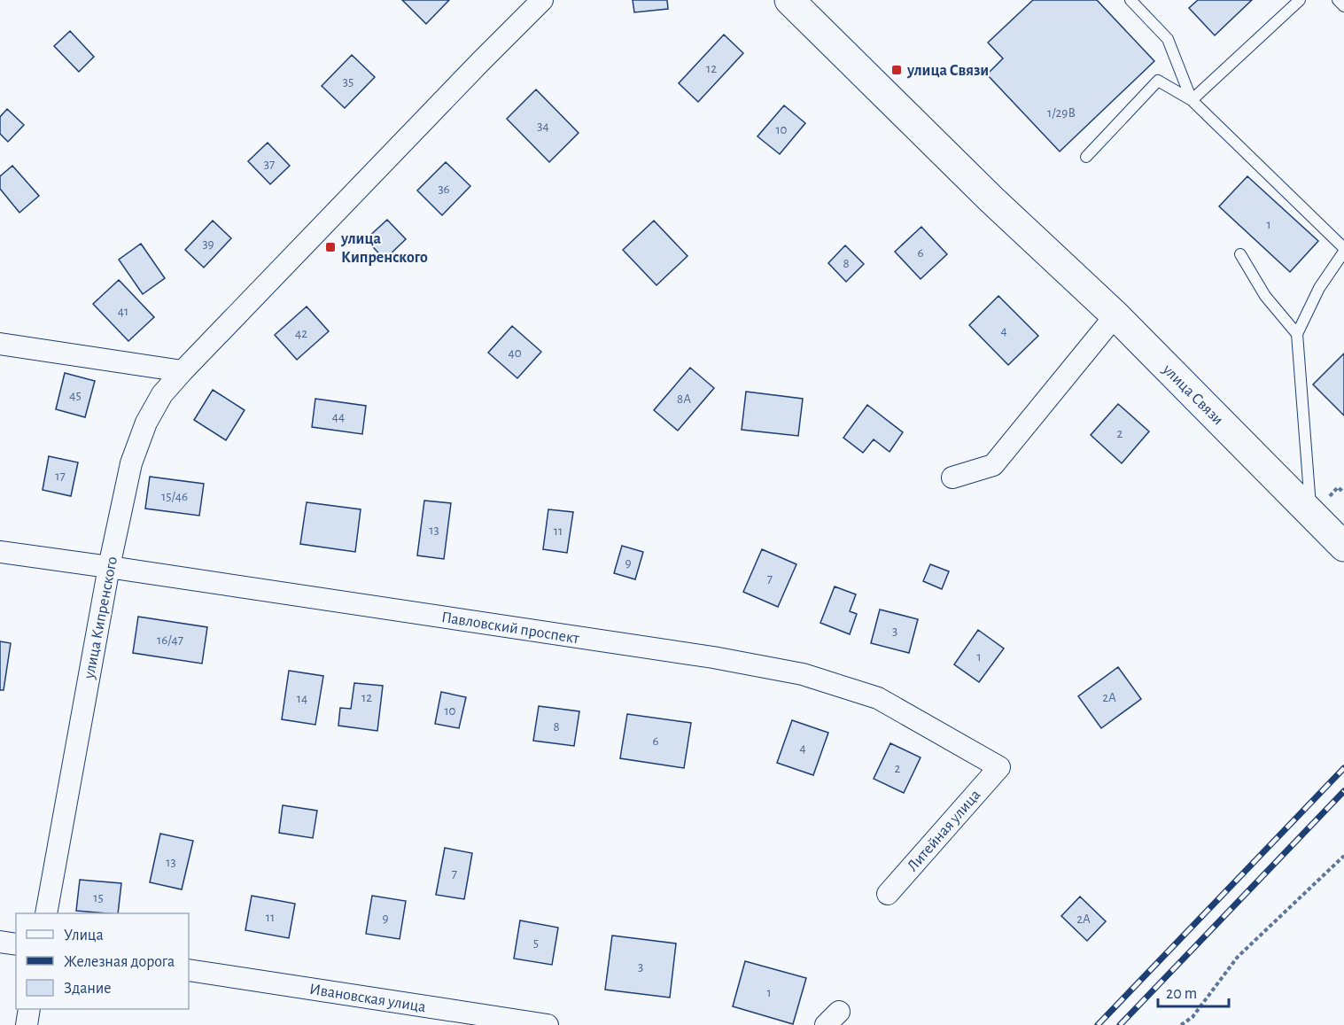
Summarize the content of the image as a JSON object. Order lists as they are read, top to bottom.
{
  "streets": {
    "main road": ["улица Связи"],
    "street": [
      "улица Кипренского",
      "Павловский проспект",
      "Литейная улица",
      "Ивановская улица"
    ]
  },
  "crossings": [
    ["улица Кипренского", "Павловский проспект"],
    ["Павловский проспект", "Литейная улица"]
  ],
  "places": {
    "transit": ["улица Связи", "улица Кипренского"]
  },
  "house_numbers": [
    "12",
    "35",
    "1/29В",
    "34",
    "10",
    "37",
    "36",
    "1",
    "39",
    "6",
    "8",
    "41",
    "4",
    "42",
    "40",
    "45",
    "8А",
    "44",
    "2",
    "17",
    "15/46",
    "13",
    "11",
    "9",
    "7",
    "3",
    "16/47",
    "1",
    "12",
    "2А",
    "14",
    "10",
    "8",
    "6",
    "4",
    "2",
    "13",
    "7",
    "15",
    "11",
    "9",
    "2А",
    "5",
    "3",
    "1"
  ],
  "legend": ["Улица", "Железная дорога", "Здание"],
  "scale_bar": "20 m"
}
